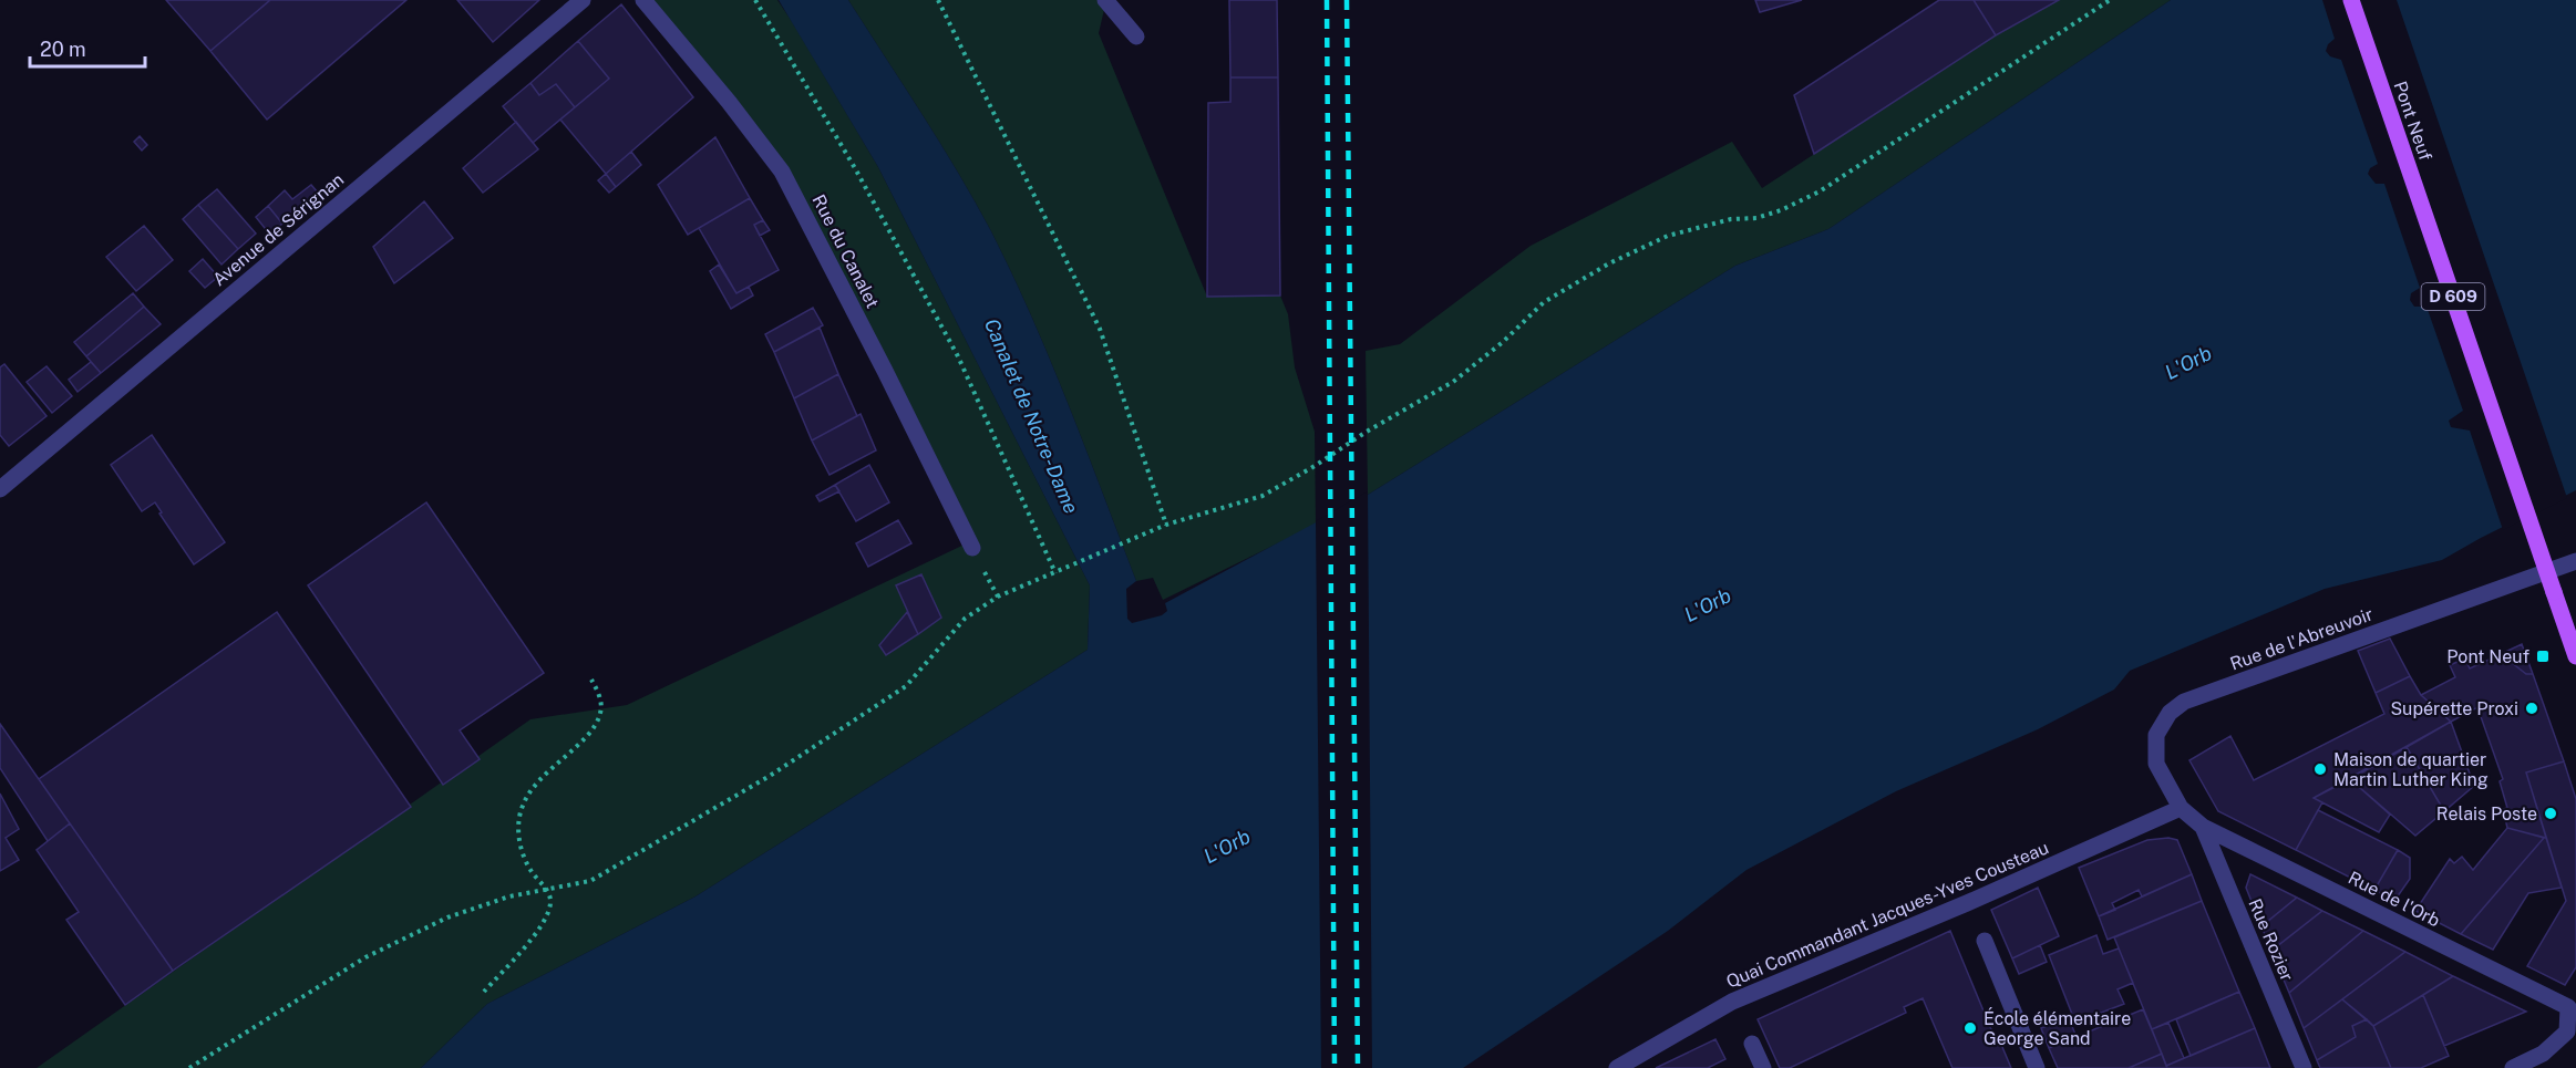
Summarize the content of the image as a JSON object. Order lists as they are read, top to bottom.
{
  "streets": {
    "main road": ["Pont Neuf", "D 609"],
    "street": [
      "Avenue de Sérignan",
      "Rue du Canalet",
      "Rue de l'Abreuvoir",
      "Rue de l'Orb",
      "Quai Commandant Jacques-Yves Cousteau",
      "Rue Rozier"
    ]
  },
  "crossings": [
    ["Rue de l'Abreuvoir", "Rue de l'Orb"],
    ["Rue de l'Abreuvoir", "Quai Commandant Jacques-Yves Cousteau"],
    ["Rue de l'Abreuvoir", "Rue Rozier"],
    ["Rue de l'Orb", "Rue Rozier"]
  ],
  "water": ["L'Orb", "Canalet de Notre-Dame"],
  "places": {
    "transit": ["Pont Neuf"],
    "other": [
      "Supérette Proxi",
      "Maison de quartier Martin Luther King",
      "Relais Poste",
      "École élémentaire George Sand"
    ]
  },
  "scale_bar": "20 m"
}
